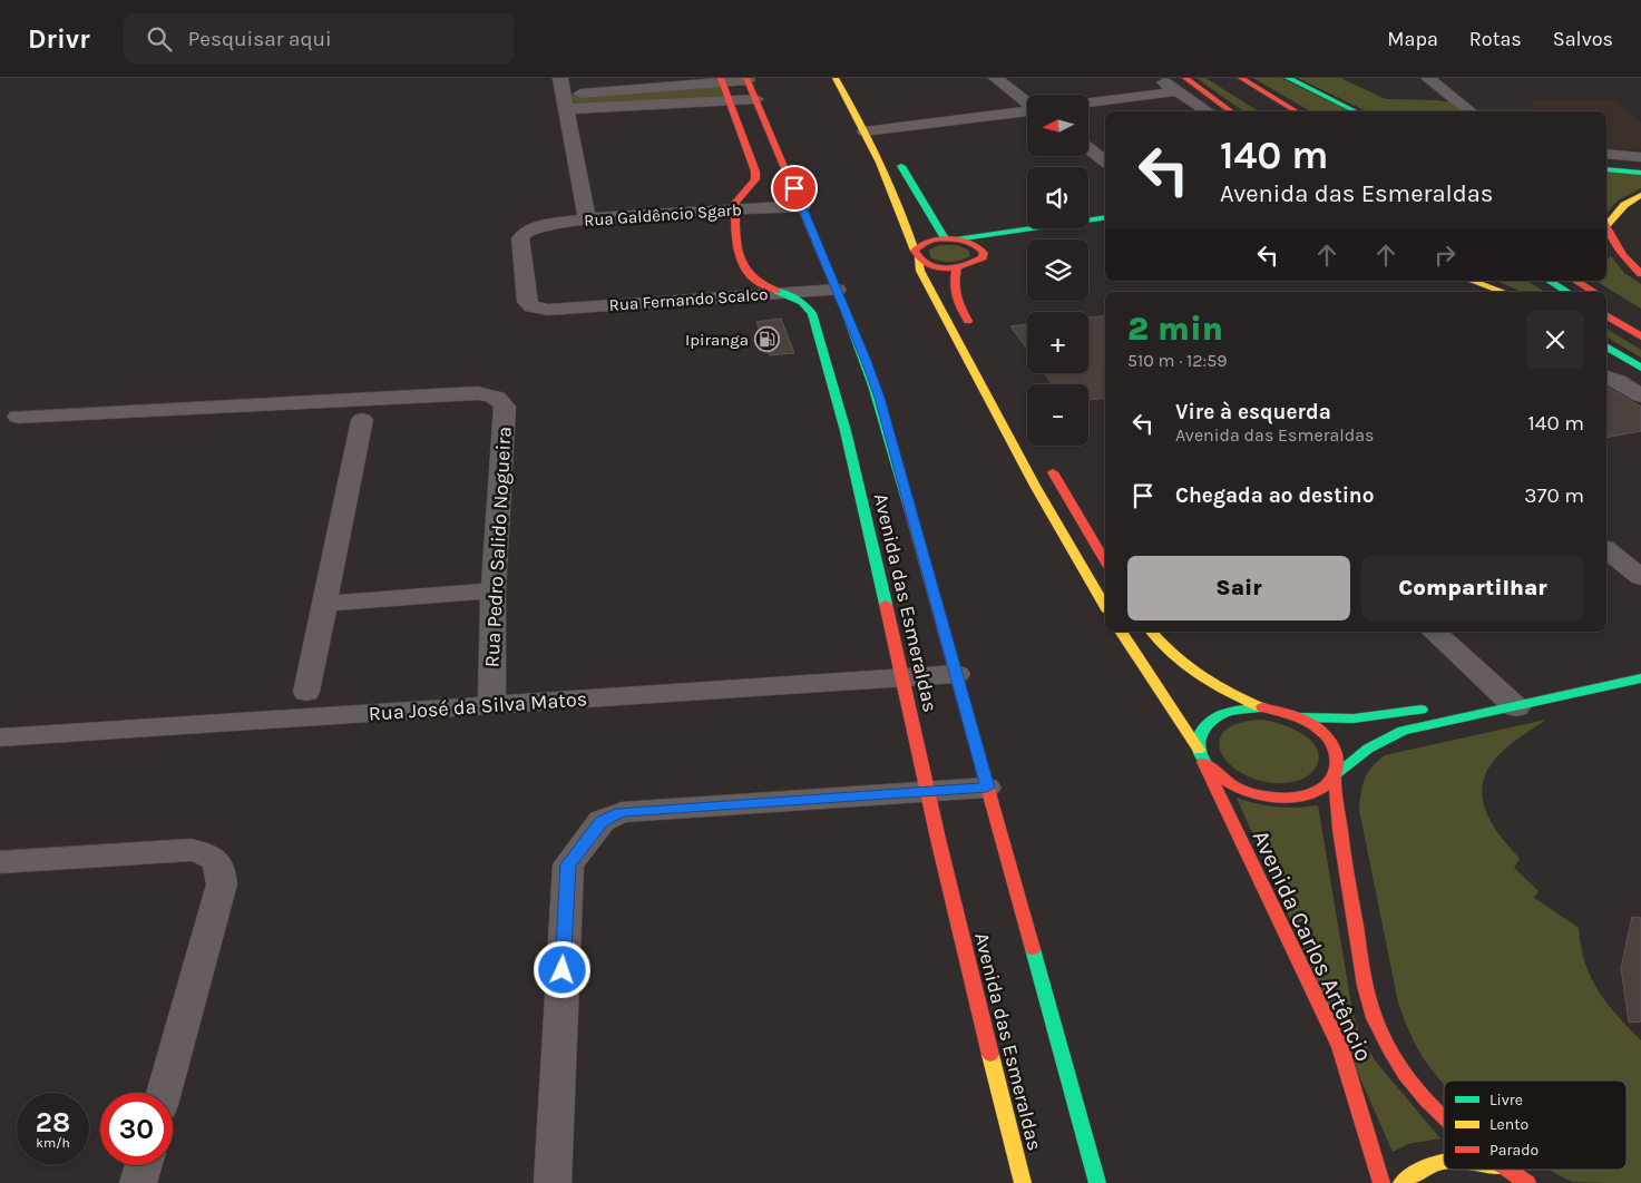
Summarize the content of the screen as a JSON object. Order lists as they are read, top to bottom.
{
  "streets": {
    "main road": ["Avenida das Esmeraldas", "Avenida Carlos Artêncio"],
    "street": [
      "Rua Galdêncio Sgarb",
      "Rua Fernando Scalco",
      "Rua Pedro Salido Nogueira",
      "Rua José da Silva Matos"
    ]
  },
  "crossings": [
    ["Rua Galdêncio Sgarb", "Rua Fernando Scalco"],
    ["Rua Galdêncio Sgarb", "Avenida das Esmeraldas"],
    ["Rua Fernando Scalco", "Avenida das Esmeraldas"],
    ["Rua Pedro Salido Nogueira", "Rua José da Silva Matos"],
    ["Avenida das Esmeraldas", "Rua José da Silva Matos"]
  ],
  "places": {
    "fuel station": ["Ipiranga"]
  },
  "legend": ["Livre", "Lento", "Parado"],
  "north": "left",
  "page": {
    "header": "Drivr",
    "search": "Pesquisar aqui",
    "nav": ["Mapa", "Rotas", "Salvos"],
    "map_buttons": ["+", "−"],
    "turn": ["140 m", "Avenida das Esmeraldas"],
    "heading": ["2 min", "510 m · 12:59"],
    "list": [
      {
        "name": "Vire à esquerda",
        "note": "Avenida das Esmeraldas",
        "value": "140 m"
      },
      {
        "name": "Chegada ao destino",
        "value": "370 m"
      }
    ],
    "buttons": ["Sair", "Compartilhar"],
    "speed": "28 km/h",
    "limit": "30"
  }
}
